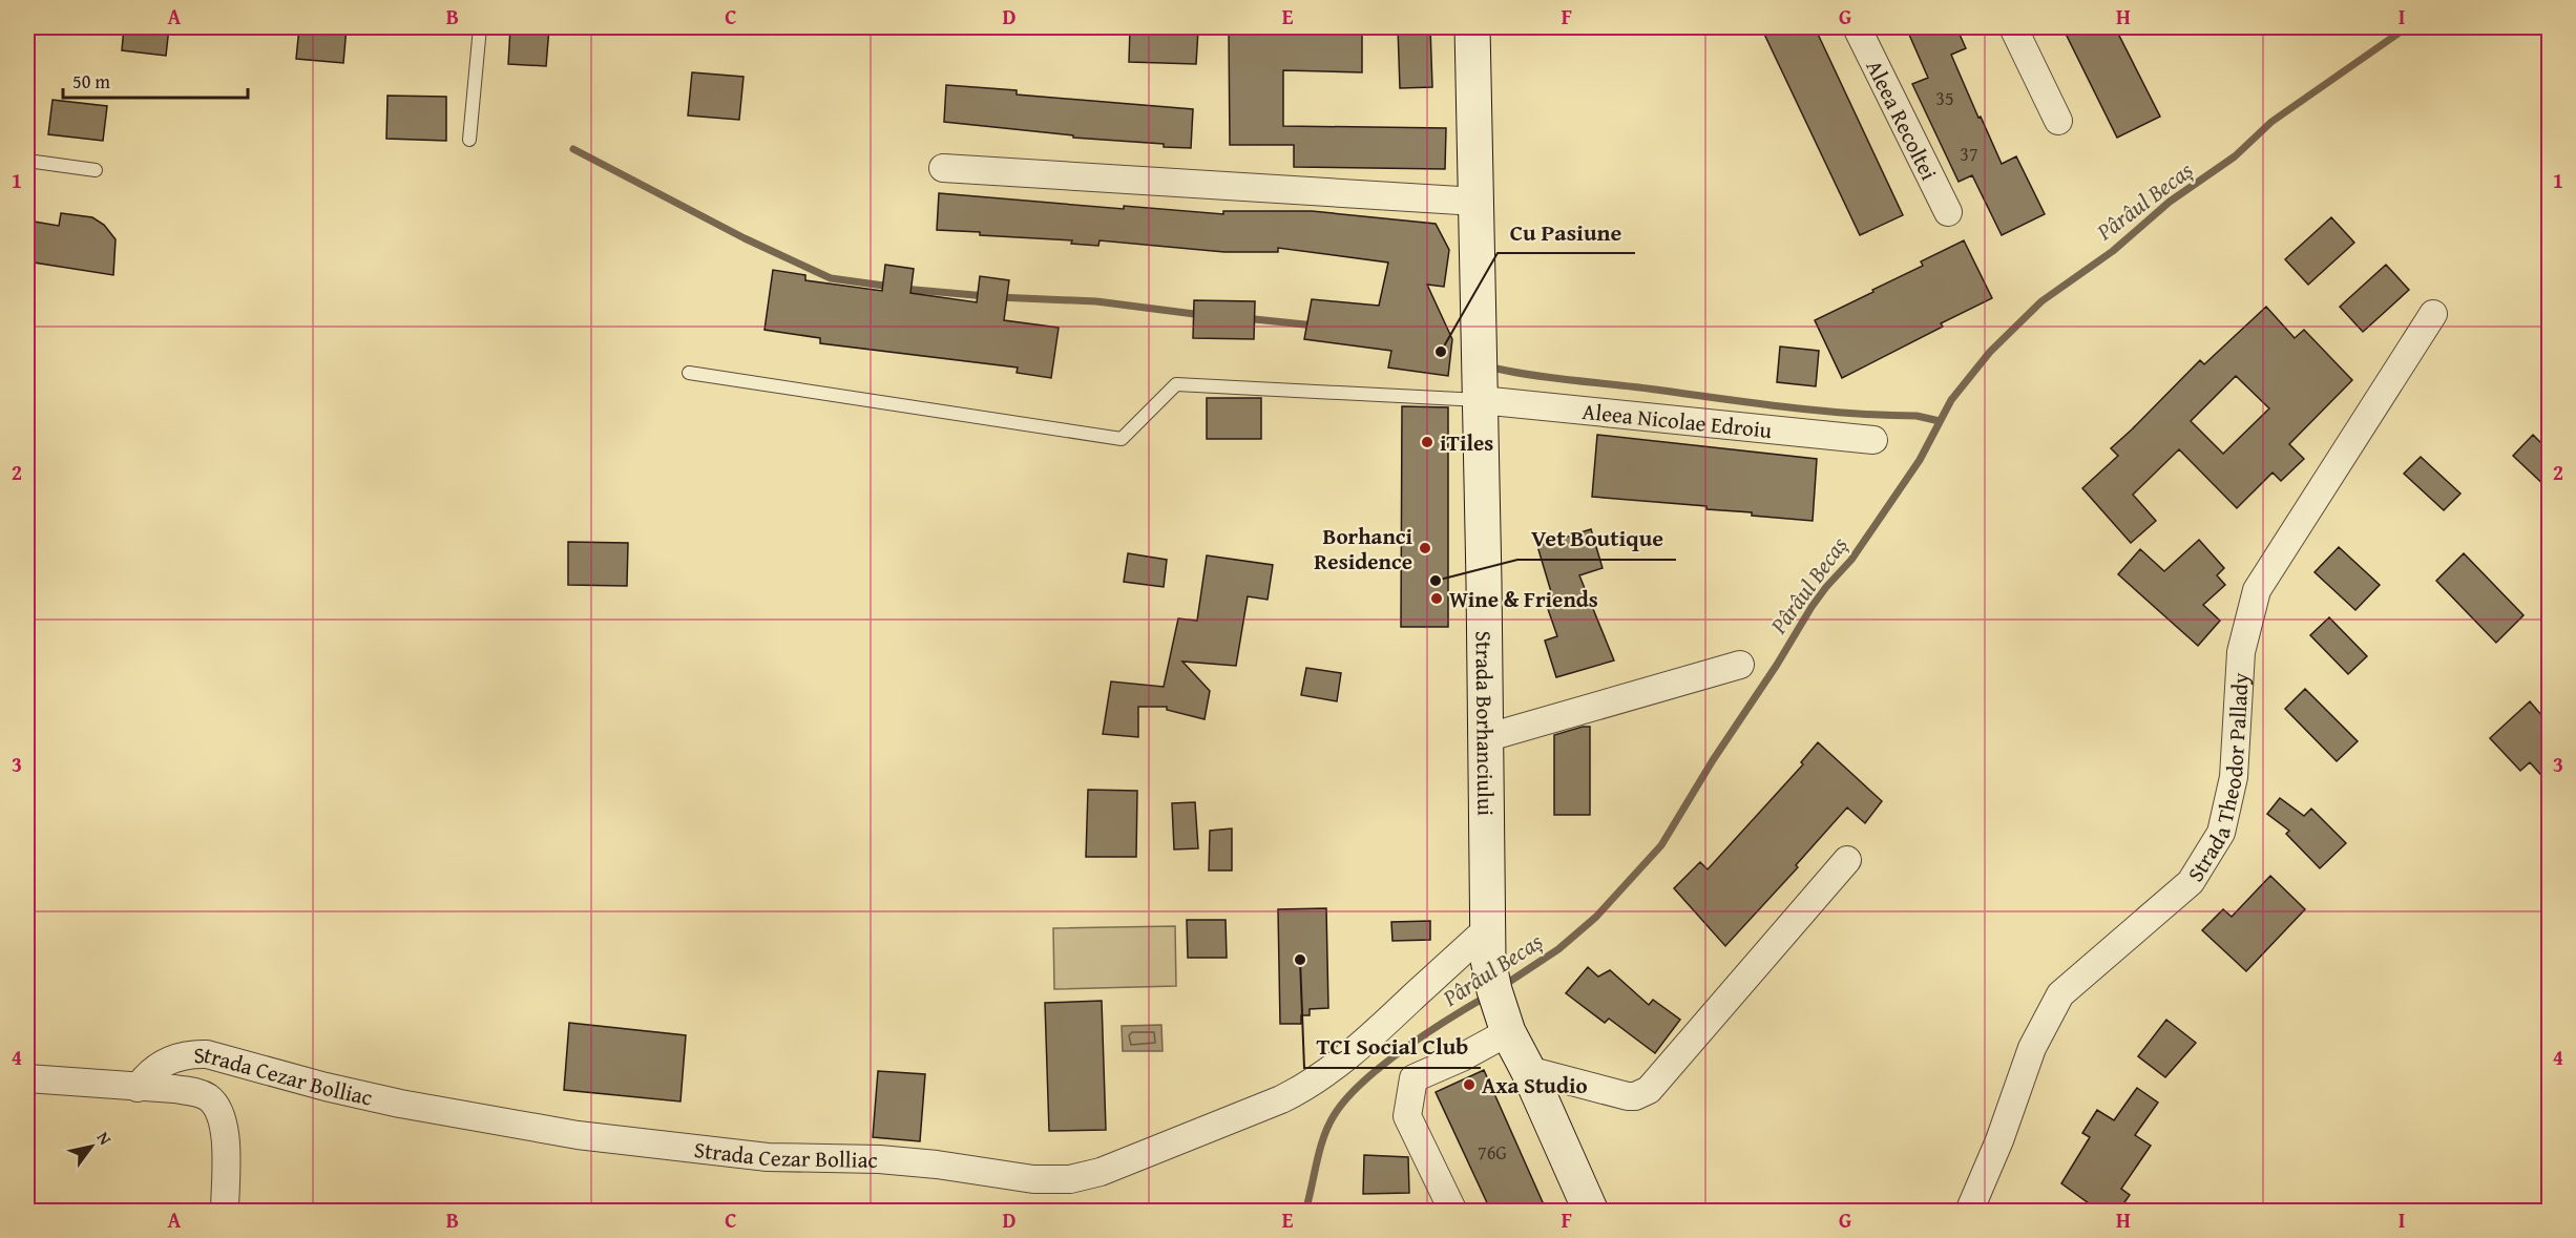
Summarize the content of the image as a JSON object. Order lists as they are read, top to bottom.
{
  "streets": {
    "main road": ["Strada Borhanciului"],
    "street": [
      "Aleea Recoltei",
      "Aleea Nicolae Edroiu",
      "Strada Theodor Pallady",
      "Strada Cezar Bolliac"
    ]
  },
  "crossings": [
    ["Aleea Nicolae Edroiu", "Strada Borhanciului"],
    ["Strada Borhanciului", "Strada Cezar Bolliac"]
  ],
  "water": ["Pârâul Becaș"],
  "places": [
    "Cu Pasiune",
    "iTiles",
    "Borhanci Residence",
    "Vet Boutique",
    "Wine & Friends",
    "TCI Social Club",
    "Axa Studio"
  ],
  "house_numbers": ["35", "37", "76G"],
  "scale_bar": "50 m",
  "north": "top right",
  "grid": {
    "columns": [
      "A",
      "B",
      "C",
      "D",
      "E",
      "F",
      "G",
      "H",
      "I"
    ],
    "rows": [
      "1",
      "2",
      "3",
      "4"
    ]
  }
}
